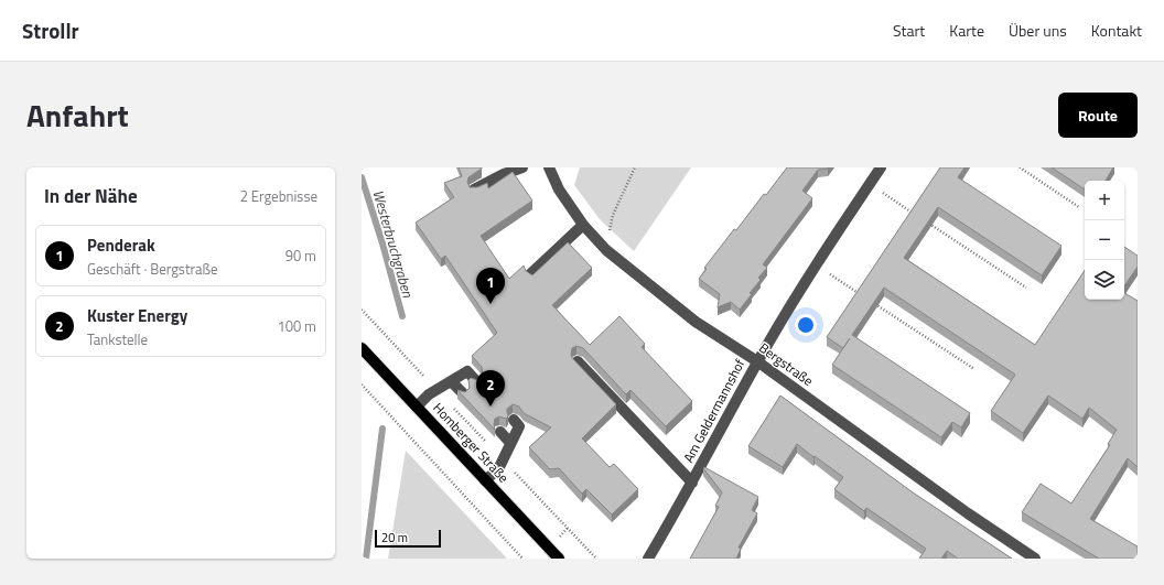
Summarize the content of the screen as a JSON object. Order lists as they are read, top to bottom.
{
  "streets": {
    "main road": ["Homberger Straße"],
    "street": ["Bergstraße", "Am Geldermannshof"]
  },
  "crossings": [
    ["Bergstraße", "Am Geldermannshof"]
  ],
  "water": ["Westerbruchgraben"],
  "scale_bar": "20 m",
  "page": {
    "header": "Strollr",
    "nav": [
      "Start",
      "Karte",
      "Über uns",
      "Kontakt"
    ],
    "title": "Anfahrt",
    "buttons": "Route",
    "heading": ["In der Nähe", "2 Ergebnisse"],
    "map_buttons": ["+", "−"],
    "list": [
      {
        "mark": "1",
        "name": "Penderak",
        "note": "Geschäft · Bergstraße",
        "value": "90 m"
      },
      {
        "mark": "2",
        "name": "Kuster Energy",
        "note": "Tankstelle",
        "value": "100 m"
      }
    ],
    "pins": ["1", "2"],
    "scale": "20 m"
  }
}
